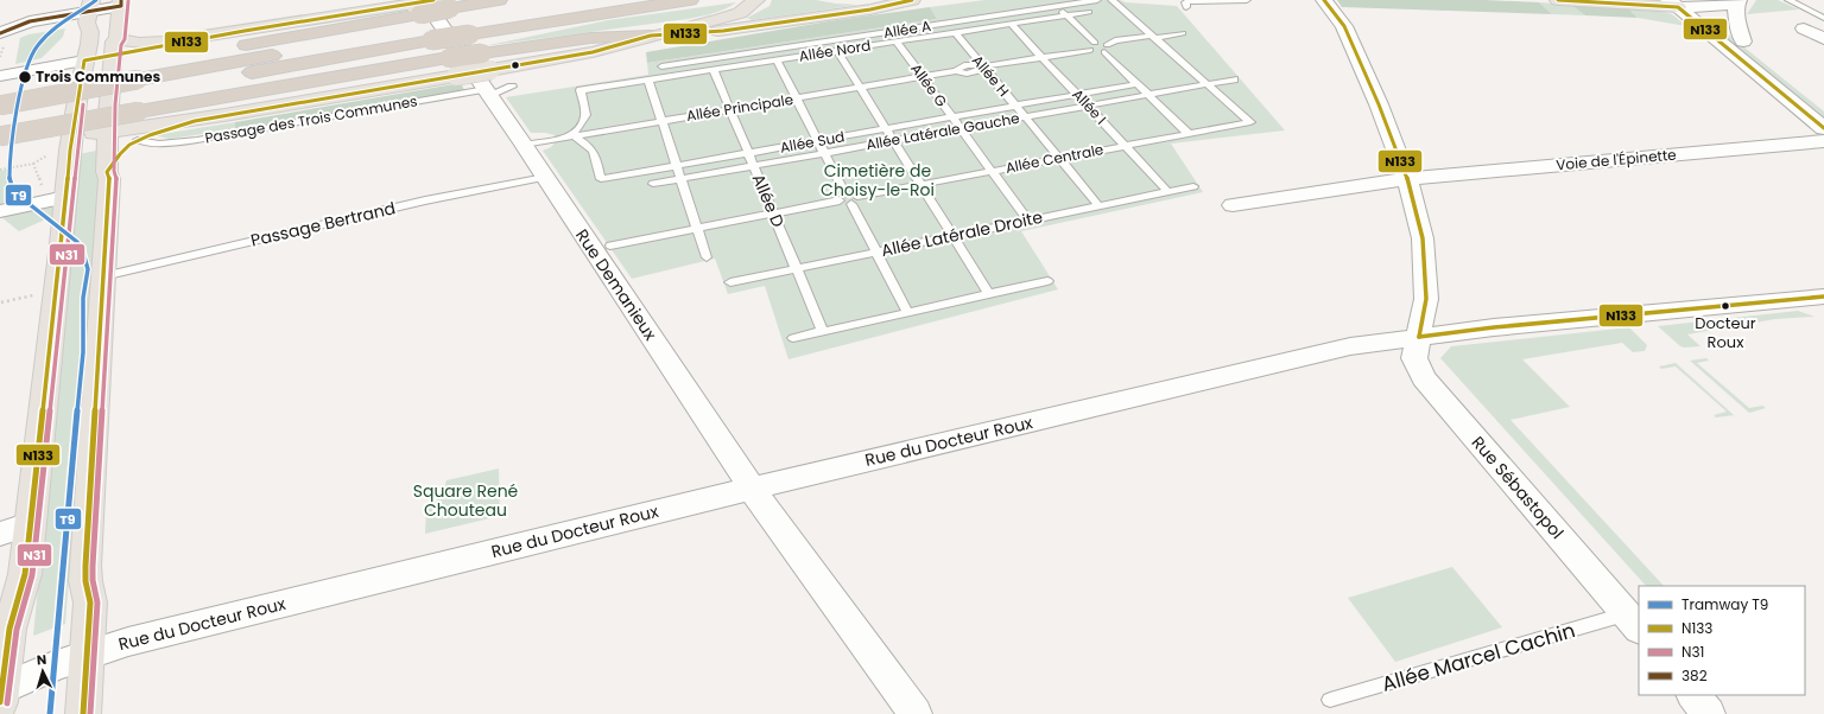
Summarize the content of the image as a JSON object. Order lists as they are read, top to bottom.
{
  "streets": {
    "street": [
      "Voie de l'Épinette",
      "Rue Demanieux",
      "Rue du Docteur Roux",
      "Rue Sébastopol"
    ],
    "lane": [
      "Allée A",
      "Allée Nord",
      "Allée H",
      "Allée G",
      "Allée I",
      "Allée Principale",
      "Passage des Trois Communes",
      "Allée Latérale Gauche",
      "Allée Sud",
      "Allée Centrale",
      "Allée D",
      "Passage Bertrand",
      "Allée Latérale Droite",
      "Allée Marcel Cachin"
    ]
  },
  "crossings": [
    ["Allée Nord", "Allée H"],
    ["Allée Nord", "Allée G"],
    ["Allée Nord", "Allée I"],
    ["Allée Nord", "Allée Principale"],
    ["Allée Nord", "Allée Sud"],
    ["Allée Nord", "Allée D"],
    ["Allée H", "Allée Principale"],
    ["Allée H", "Allée Latérale Gauche"],
    ["Allée H", "Allée Sud"],
    ["Allée H", "Allée Centrale"],
    ["Allée H", "Allée Latérale Droite"],
    ["Allée G", "Allée Principale"],
    ["Allée G", "Allée Latérale Gauche"],
    ["Allée G", "Allée Sud"],
    ["Allée G", "Allée Centrale"],
    ["Allée G", "Allée Latérale Droite"],
    ["Allée I", "Allée Principale"],
    ["Allée I", "Allée Latérale Gauche"],
    ["Allée I", "Allée Sud"],
    ["Allée I", "Allée Centrale"],
    ["Allée I", "Allée Latérale Droite"],
    ["Allée Principale", "Allée Sud"],
    ["Allée Principale", "Allée D"],
    ["Allée Principale", "Rue Demanieux"],
    ["Passage des Trois Communes", "Rue Demanieux"],
    ["Allée Latérale Gauche", "Allée Centrale"],
    ["Allée Latérale Gauche", "Allée D"],
    ["Allée Sud", "Allée D"],
    ["Allée Centrale", "Allée D"],
    ["Voie de l'Épinette", "Rue Sébastopol"],
    ["Allée D", "Allée Latérale Droite"],
    ["Passage Bertrand", "Rue Demanieux"],
    ["Rue Demanieux", "Rue du Docteur Roux"],
    ["Rue du Docteur Roux", "Rue Sébastopol"],
    ["Rue Sébastopol", "Allée Marcel Cachin"]
  ],
  "parks": ["Cimetière de Choisy-le-Roi", "Square René Chouteau"],
  "places": ["Trois Communes", "Docteur Roux"],
  "lines": [
    "tram line T9",
    "transit line N133",
    "transit line 382",
    "transit line N31"
  ],
  "legend": [
    "Tramway T9",
    "N133",
    "N31",
    "382"
  ],
  "north": "top"
}
